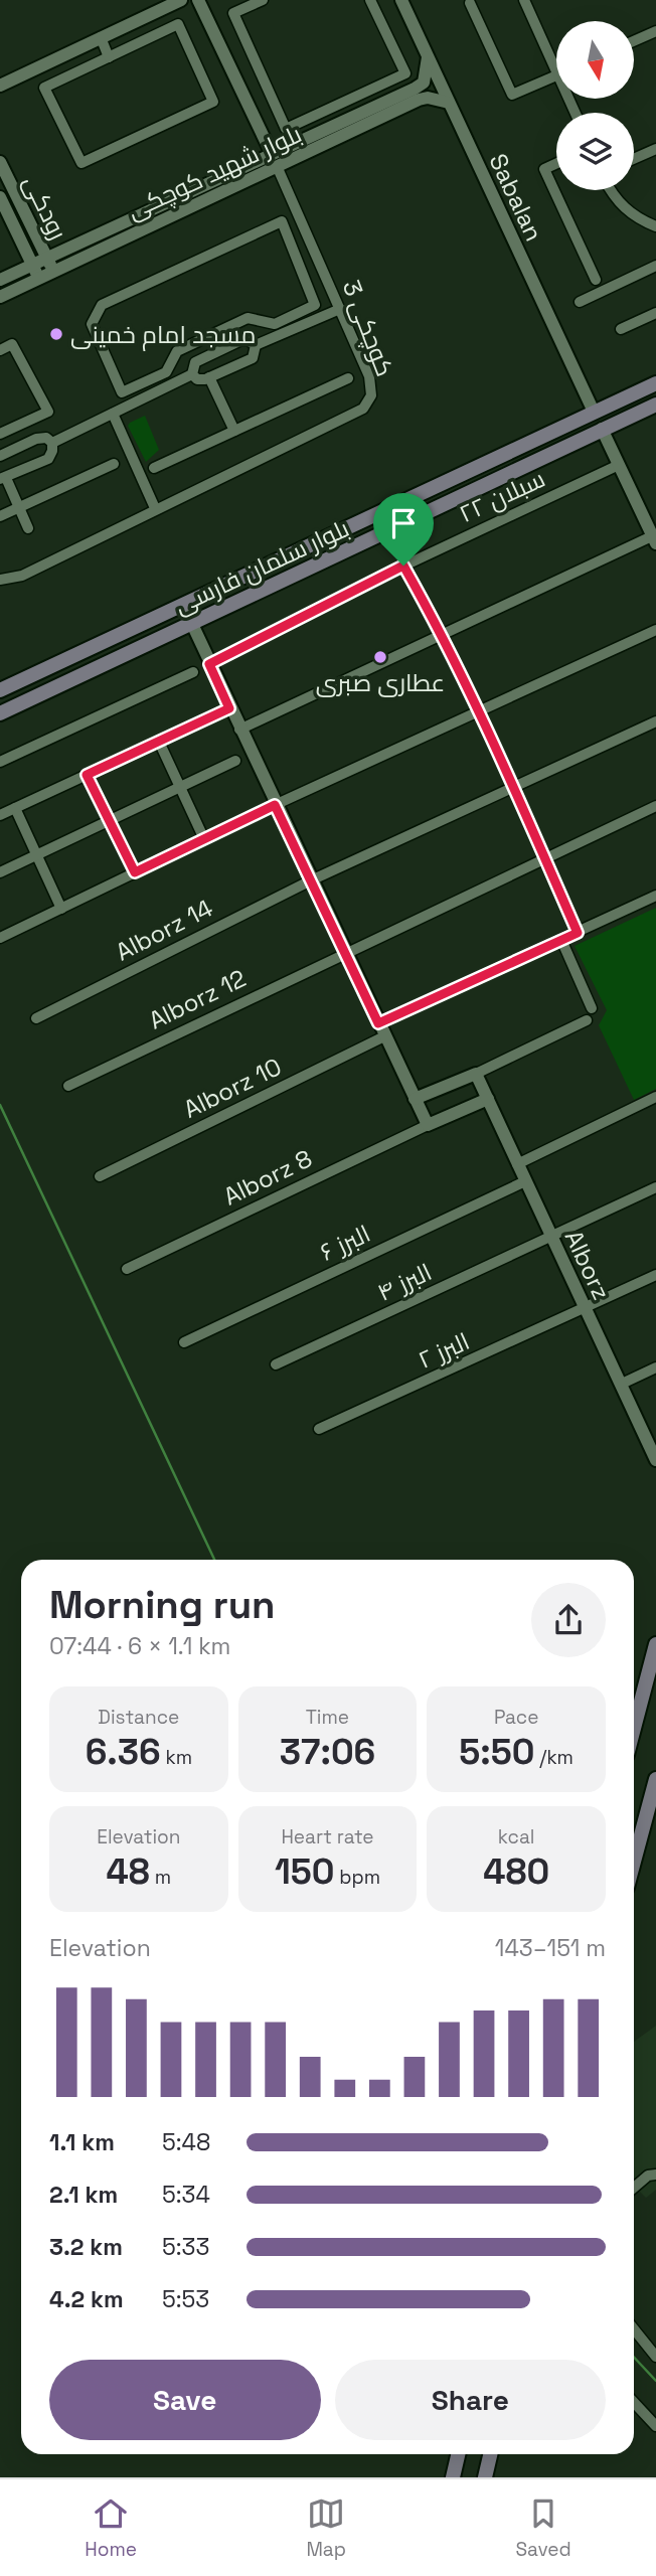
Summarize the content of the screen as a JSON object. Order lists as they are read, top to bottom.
{
  "streets": {
    "main road": ["بلوار سلمان فارسی"],
    "street": [
      "بلوار شهید کوچکی",
      "Sabalan",
      "رودکی",
      "کوچکی 3",
      "سبلان ۲۲",
      "Alborz 14",
      "Alborz 12",
      "Alborz 10",
      "Alborz 8",
      "البرز ۶",
      "Alborz",
      "البرز ۴",
      "البرز ۲"
    ]
  },
  "crossings": [
    ["بلوار شهید کوچکی", "رودکی"],
    ["بلوار شهید کوچکی", "کوچکی 3"],
    ["Sabalan", "بلوار سلمان فارسی"],
    ["البرز ۶", "Alborz"],
    ["Alborz", "البرز ۴"],
    ["Alborz", "البرز ۲"]
  ],
  "places": ["مسجد امام خمینی", "عطاری صبری"],
  "north": "bottom",
  "page": {
    "heading": ["Morning run", "07:44 · 6 × 1.1 km"],
    "stats": [
      ["Distance", "6.36 km"],
      ["Time", "37:06"],
      ["Pace", "5:50 /km"],
      ["Elevation", "48 m"],
      ["Heart rate", "150 bpm"],
      ["kcal", "480"]
    ],
    "chart": ["Elevation", "143–151 m"],
    "list": [
      {
        "name": "1.1 km",
        "note": "5:48"
      },
      {
        "name": "2.1 km",
        "note": "5:34"
      },
      {
        "name": "3.2 km",
        "note": "5:33"
      },
      {
        "name": "4.2 km",
        "note": "5:53"
      }
    ],
    "buttons": ["Save", "Share"],
    "tabs": ["Home", "Map", "Saved"]
  }
}
